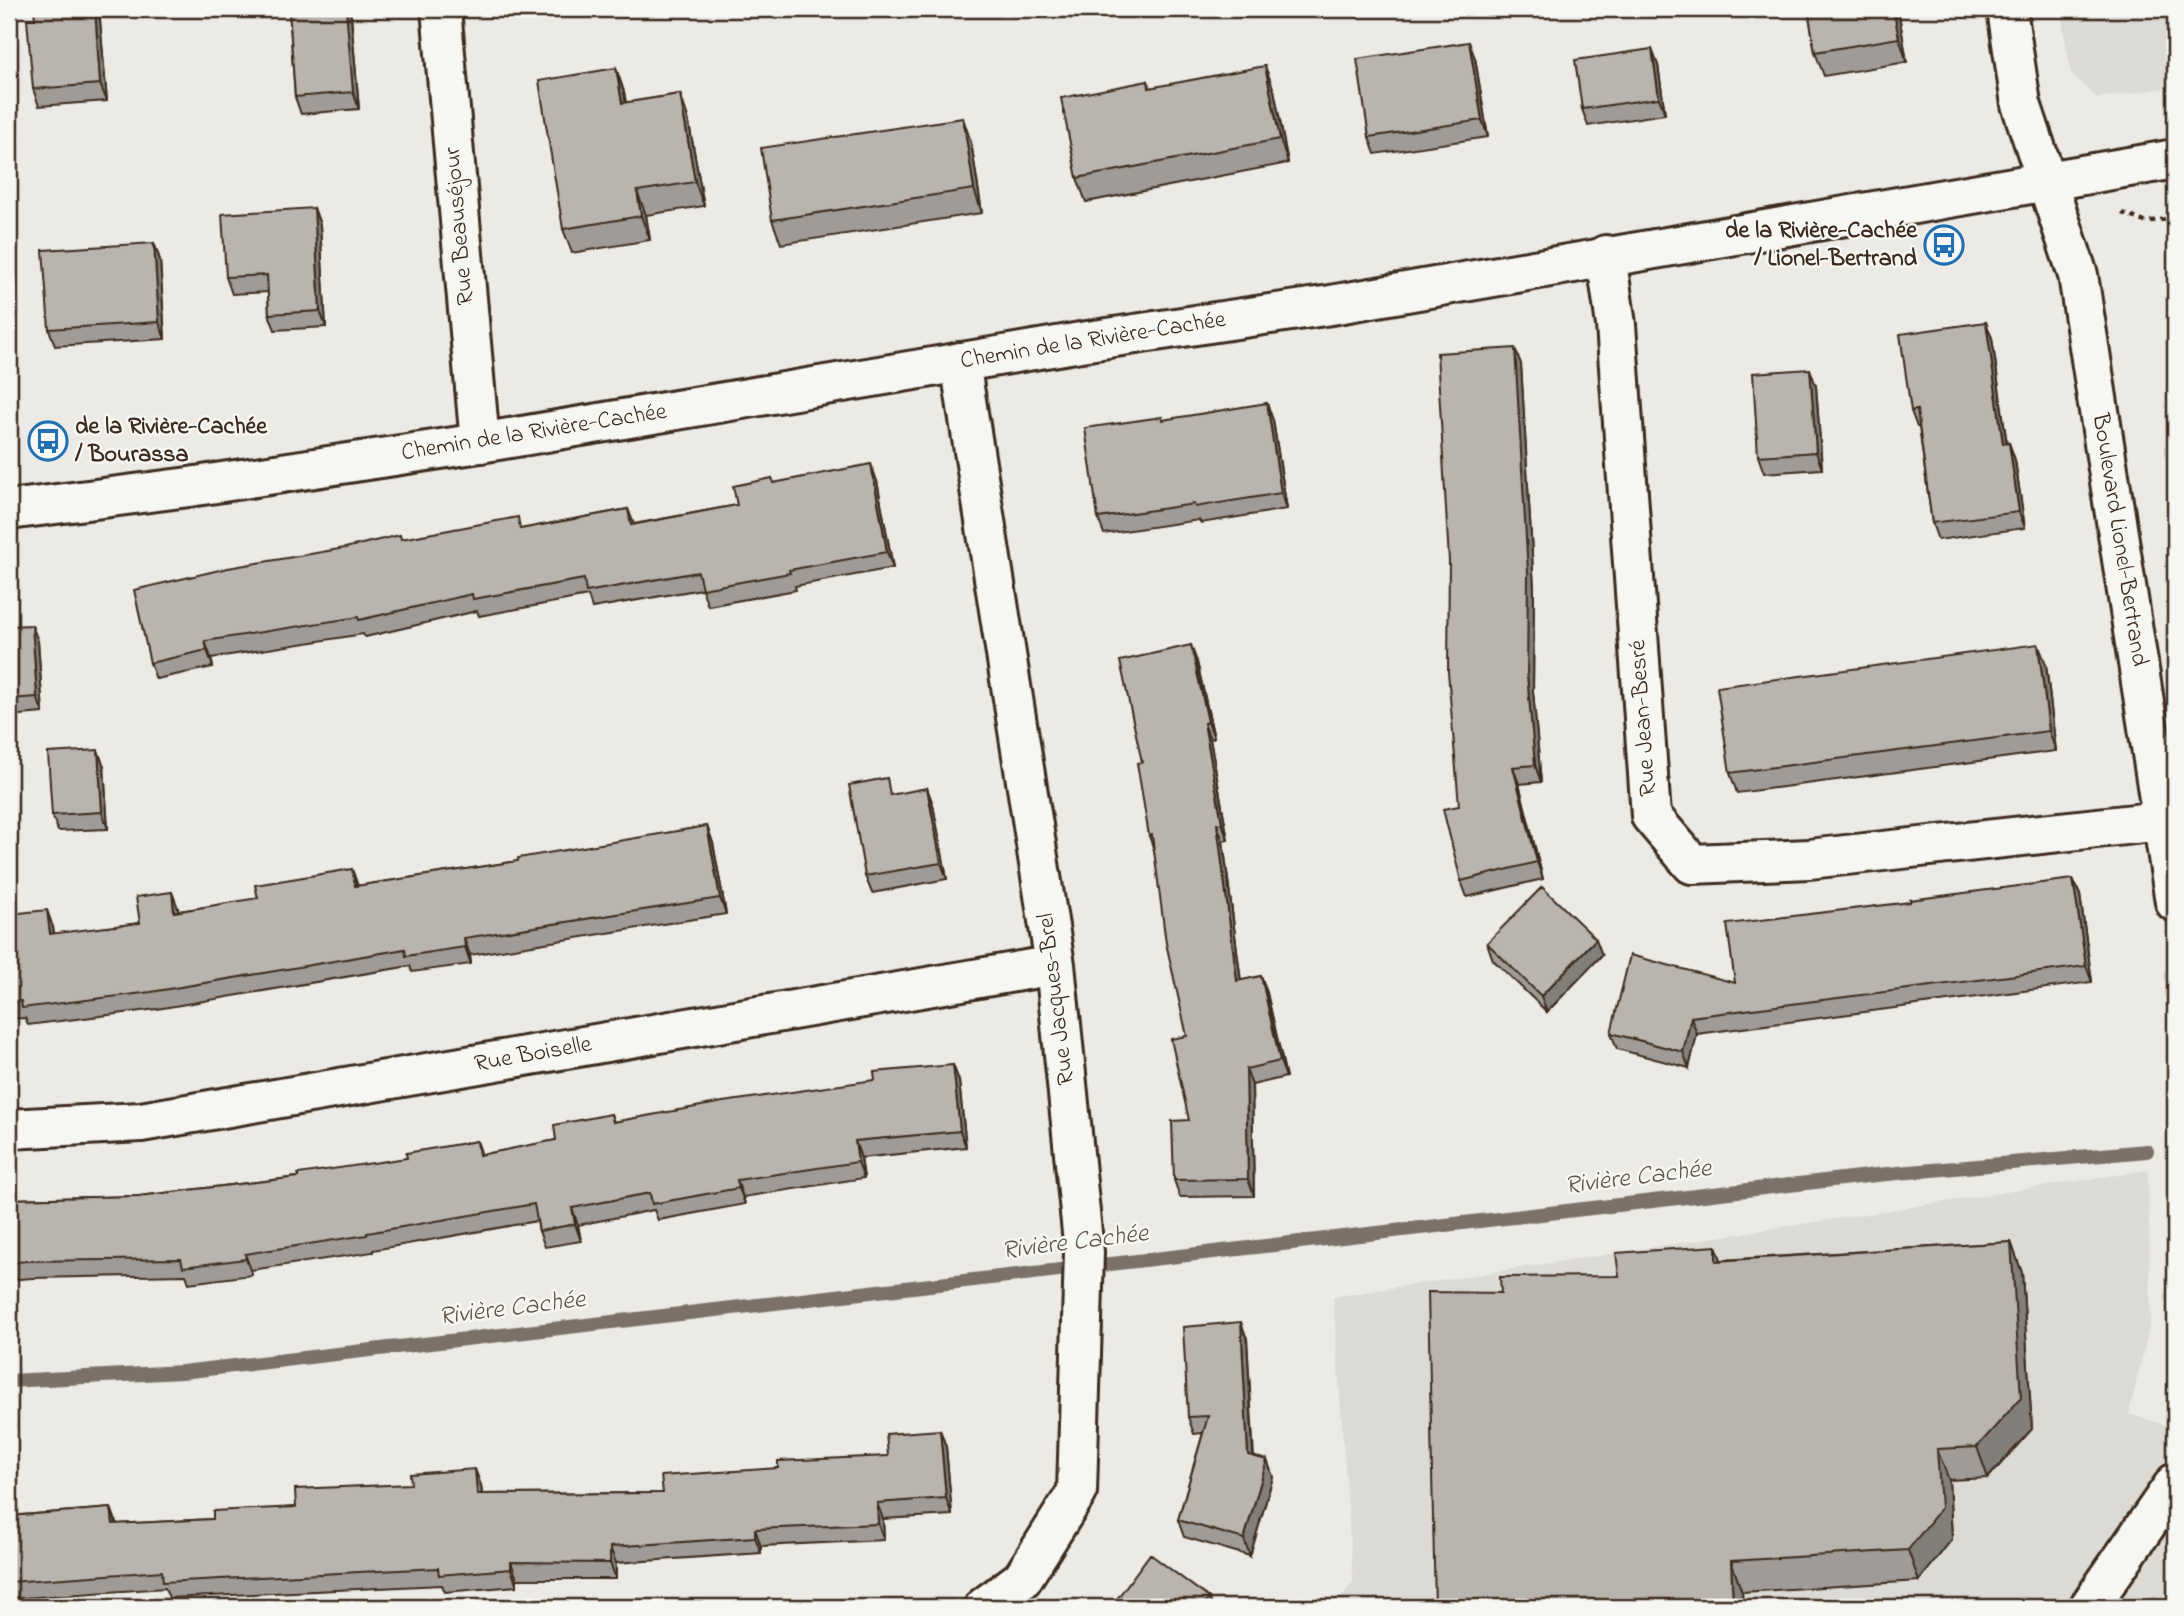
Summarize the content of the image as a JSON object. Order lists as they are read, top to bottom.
{
  "streets": {
    "street": [
      "Rue Beauséjour",
      "Chemin de la Rivière-Cachée",
      "Boulevard Lionel-Bertrand",
      "Rue Jean-Besré",
      "Rue Jacques-Brel",
      "Rue Boiselle"
    ]
  },
  "crossings": [
    ["Rue Beauséjour", "Chemin de la Rivière-Cachée"],
    ["Chemin de la Rivière-Cachée", "Boulevard Lionel-Bertrand"],
    ["Chemin de la Rivière-Cachée", "Rue Jean-Besré"],
    ["Chemin de la Rivière-Cachée", "Rue Jacques-Brel"],
    ["Boulevard Lionel-Bertrand", "Rue Jean-Besré"],
    ["Rue Jacques-Brel", "Rue Boiselle"]
  ],
  "water": ["Rivière Cachée"],
  "places": {
    "bus stop": ["de la Rivière-Cachée / Lionel-Bertrand", "de la Rivière-Cachée / Bourassa"]
  }
}
